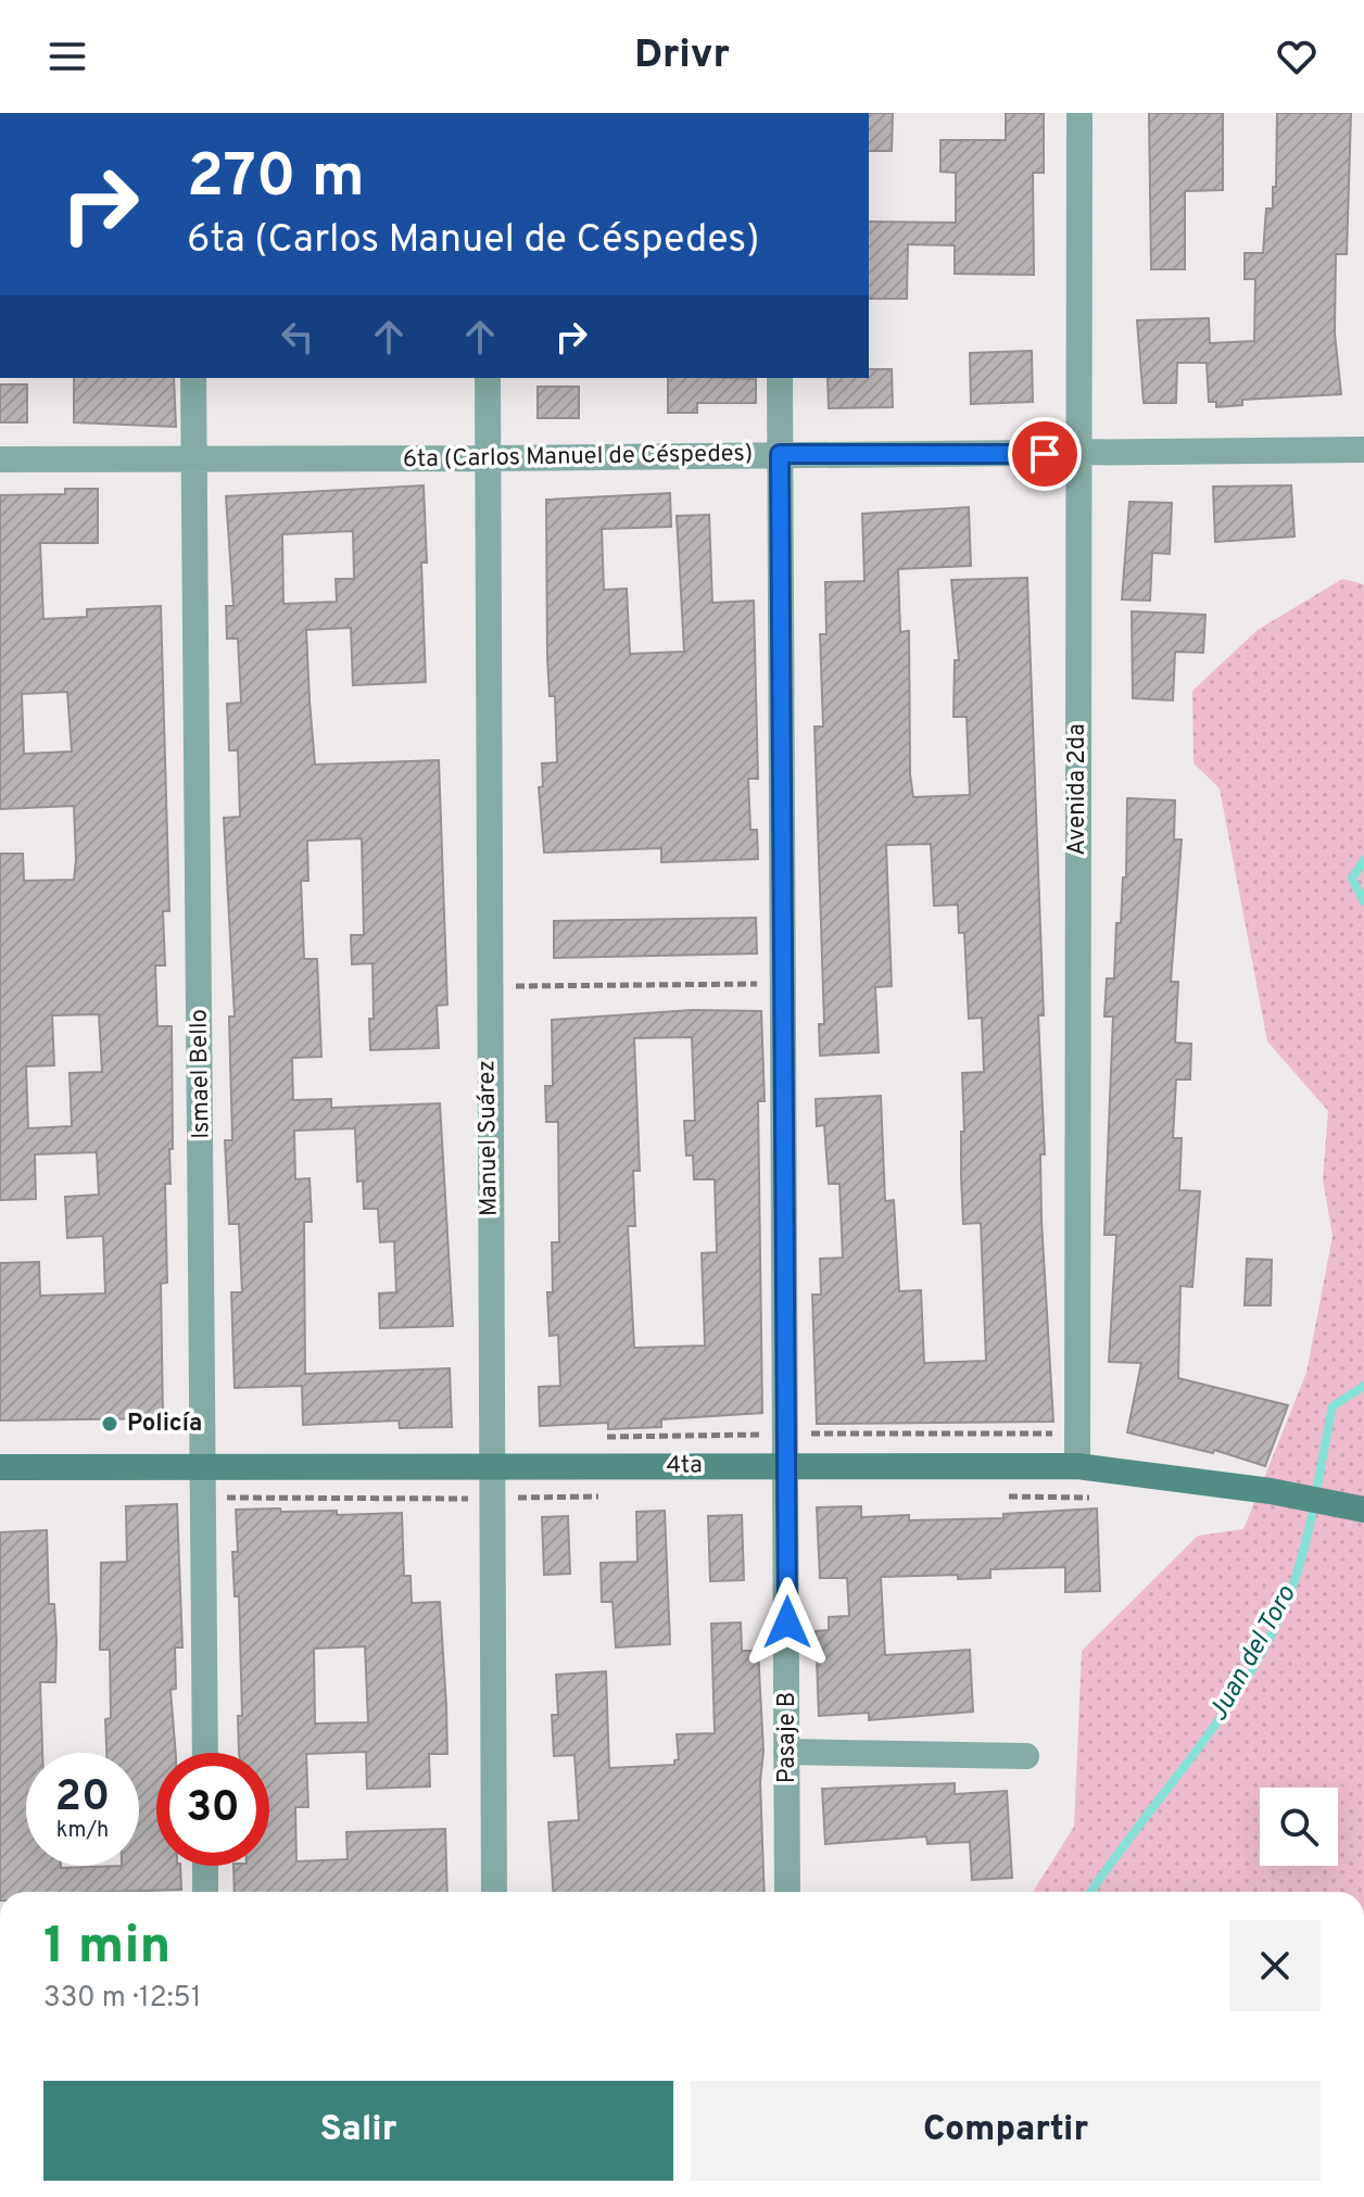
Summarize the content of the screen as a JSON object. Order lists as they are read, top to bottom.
{
  "streets": {
    "main road": ["4ta"],
    "street": [
      "6ta (Carlos Manuel de Céspedes)",
      "Avenida 2da",
      "Ismael Bello",
      "Manuel Suárez",
      "Pasaje B"
    ]
  },
  "crossings": [
    ["6ta (Carlos Manuel de Céspedes)", "Avenida 2da"],
    ["6ta (Carlos Manuel de Céspedes)", "Ismael Bello"],
    ["6ta (Carlos Manuel de Céspedes)", "Manuel Suárez"],
    ["6ta (Carlos Manuel de Céspedes)", "Pasaje B"],
    ["Avenida 2da", "4ta"],
    ["Ismael Bello", "4ta"],
    ["Manuel Suárez", "4ta"],
    ["4ta", "Pasaje B"]
  ],
  "water": ["Juan del Toro"],
  "places": ["Policía"],
  "page": {
    "header": "Drivr",
    "turn": ["270 m", "6ta (Carlos Manuel de Céspedes)"],
    "speed": "20 km/h",
    "limit": "30",
    "heading": ["1 min", "330 m · 12:51"],
    "buttons": ["Salir", "Compartir"]
  }
}
